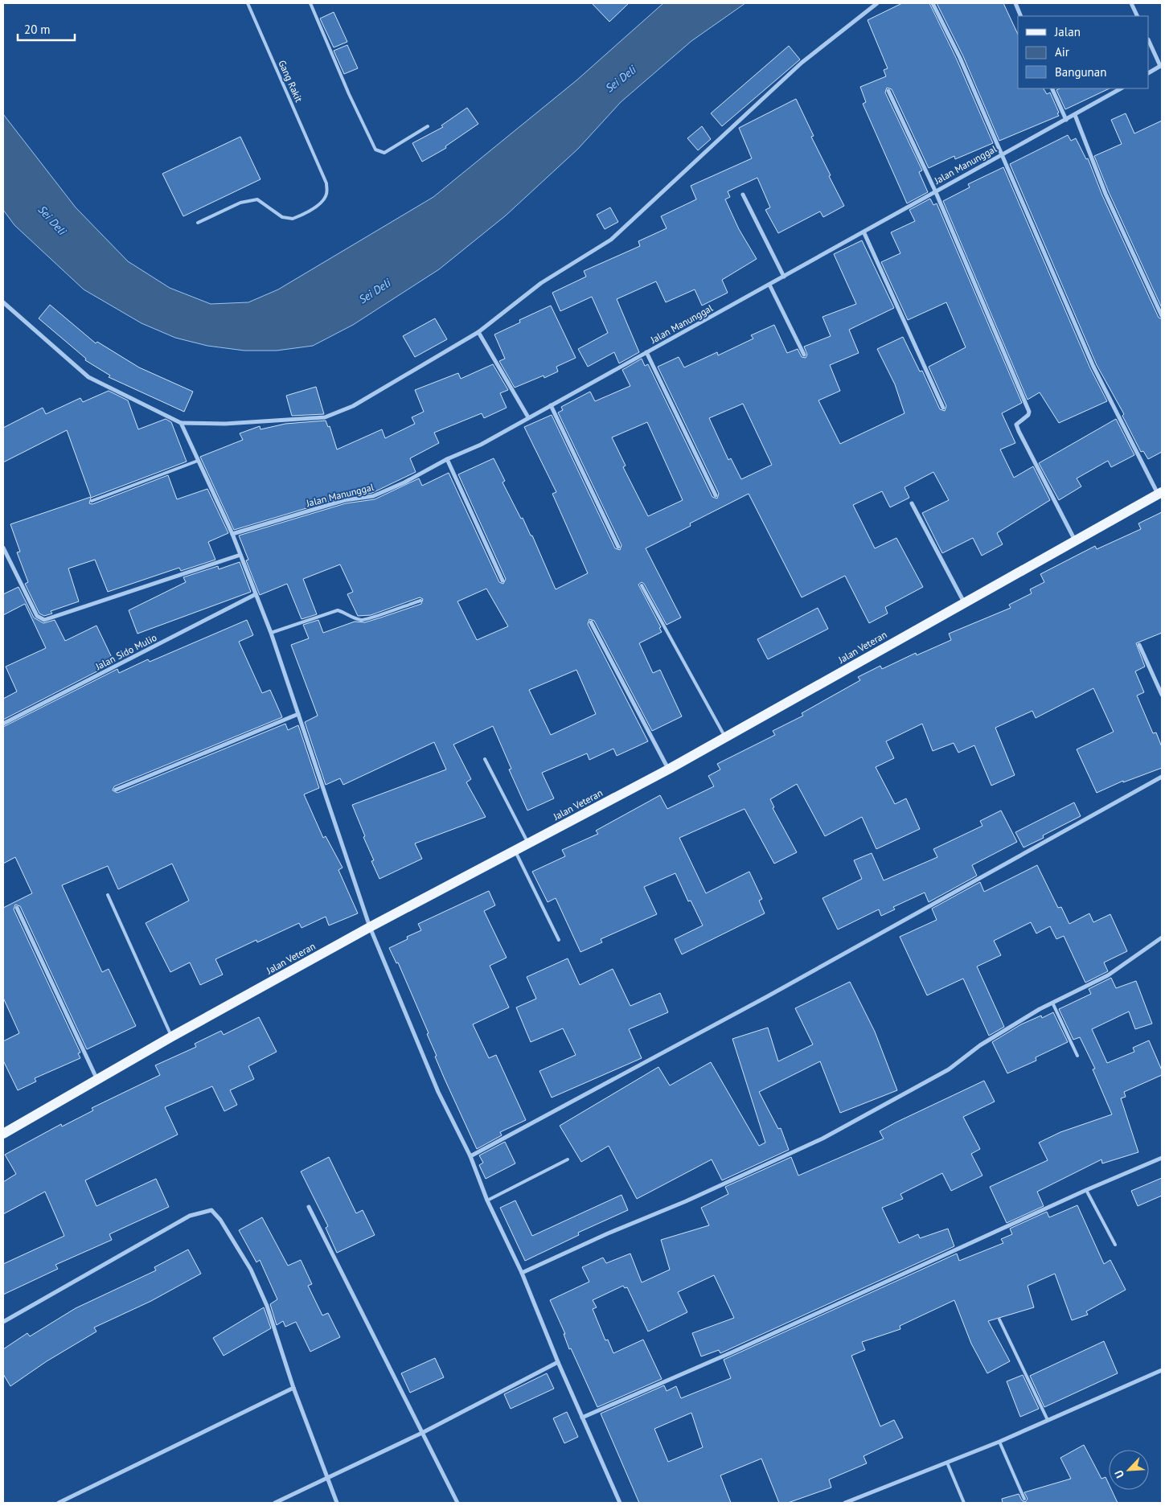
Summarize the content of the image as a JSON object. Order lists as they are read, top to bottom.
{
  "streets": {
    "main road": ["Jalan Veteran"],
    "street": ["Jalan Manunggal", "Jalan Sido Mulio"],
    "lane": ["Gang Rakit"]
  },
  "water": ["Sei Deli"],
  "legend": ["Jalan", "Air", "Bangunan"],
  "scale_bar": "20 m",
  "north": "bottom left"
}
